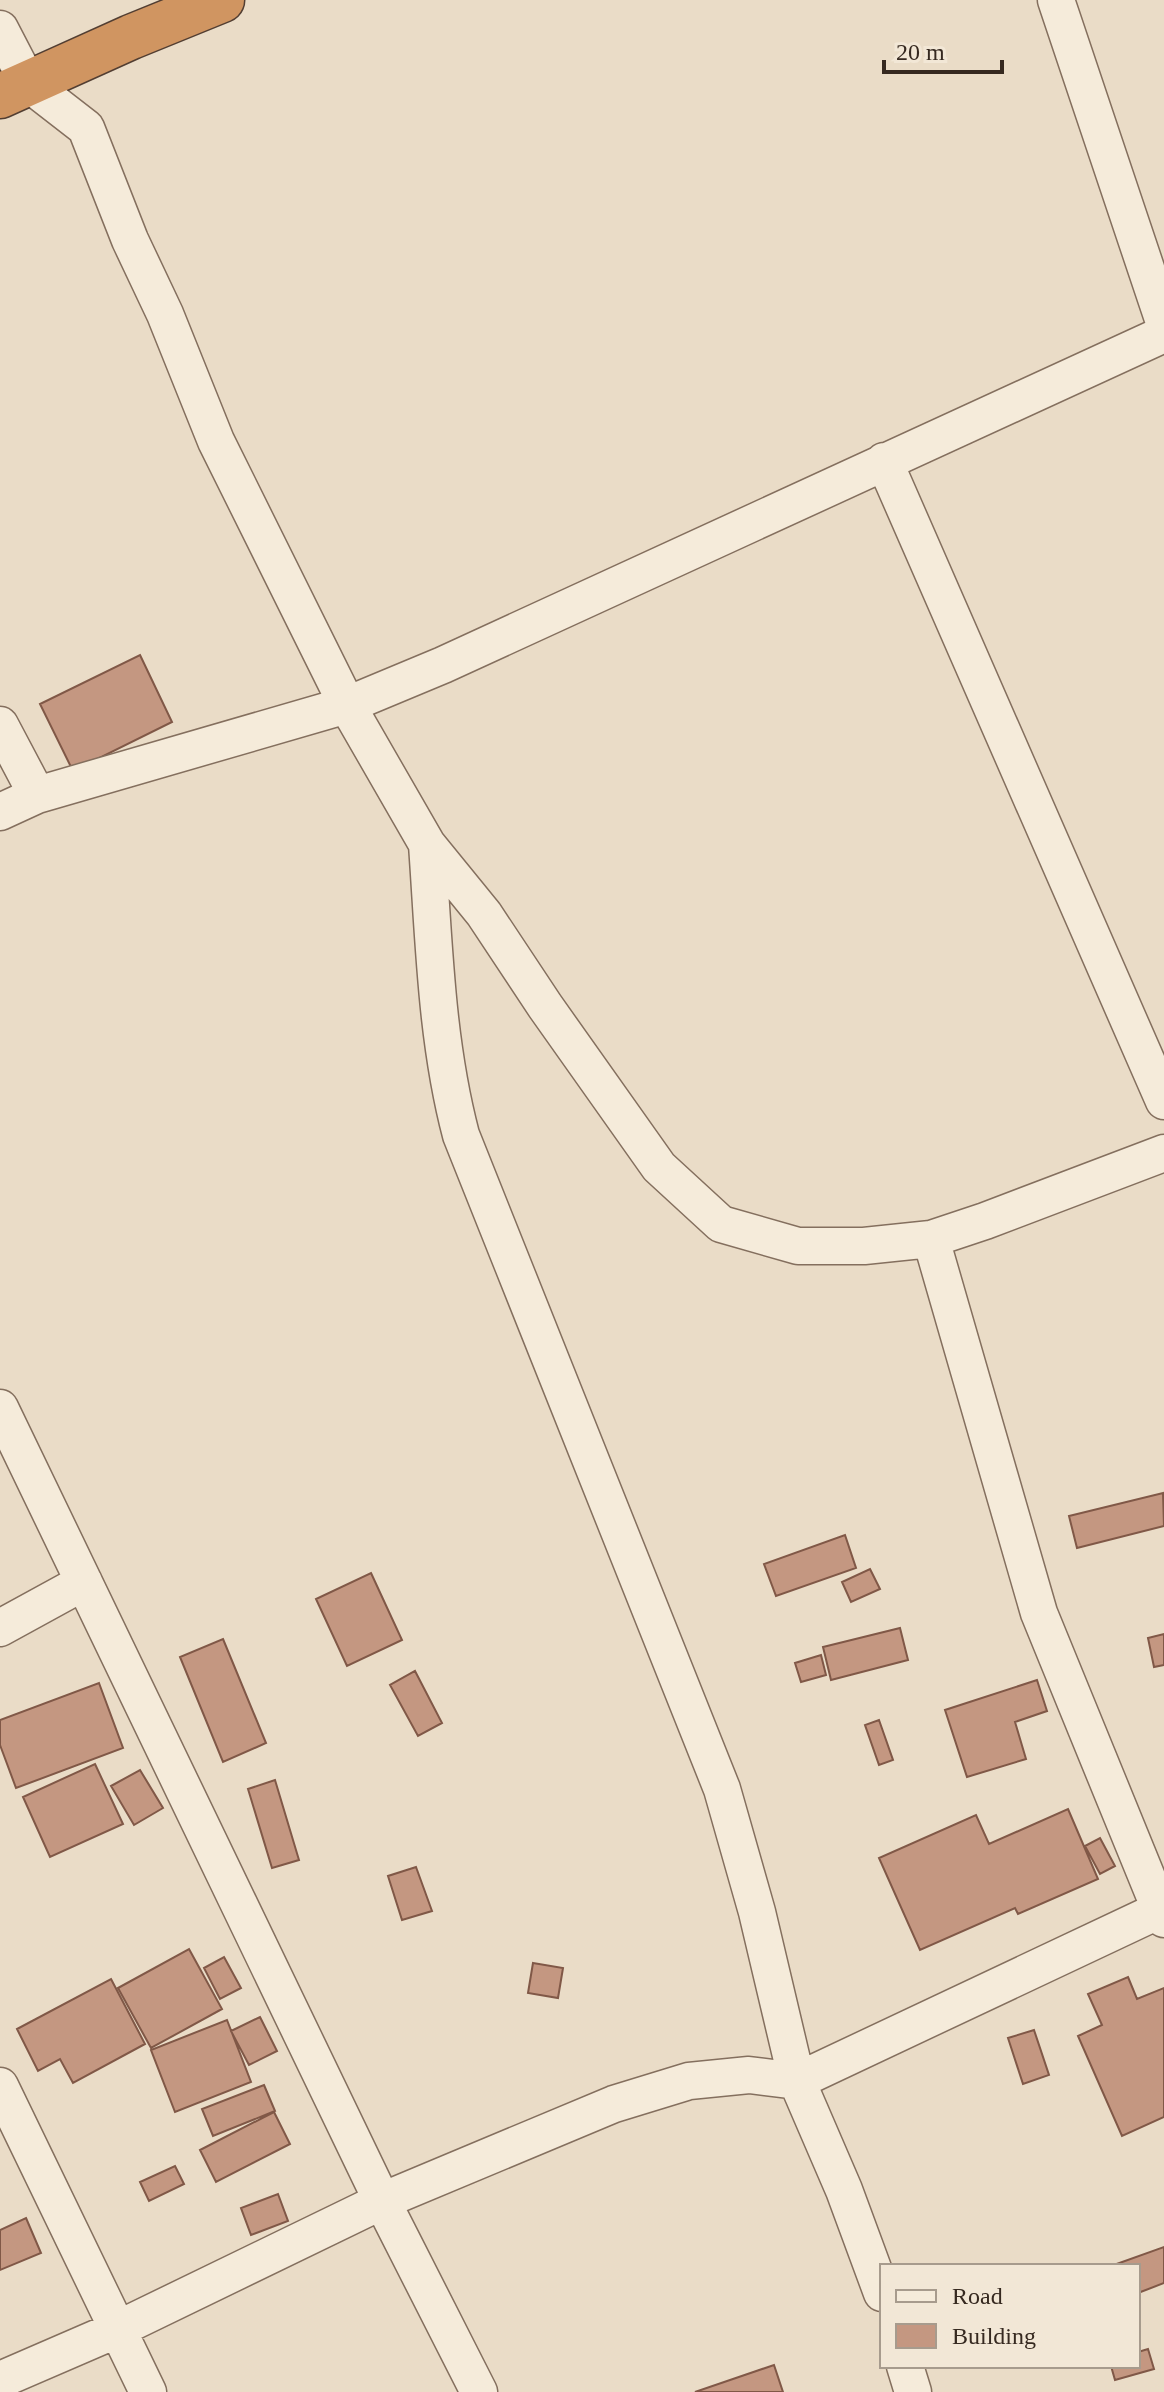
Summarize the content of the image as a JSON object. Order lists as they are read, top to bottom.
{
  "legend": ["Road", "Building"],
  "scale_bar": "20 m"
}
